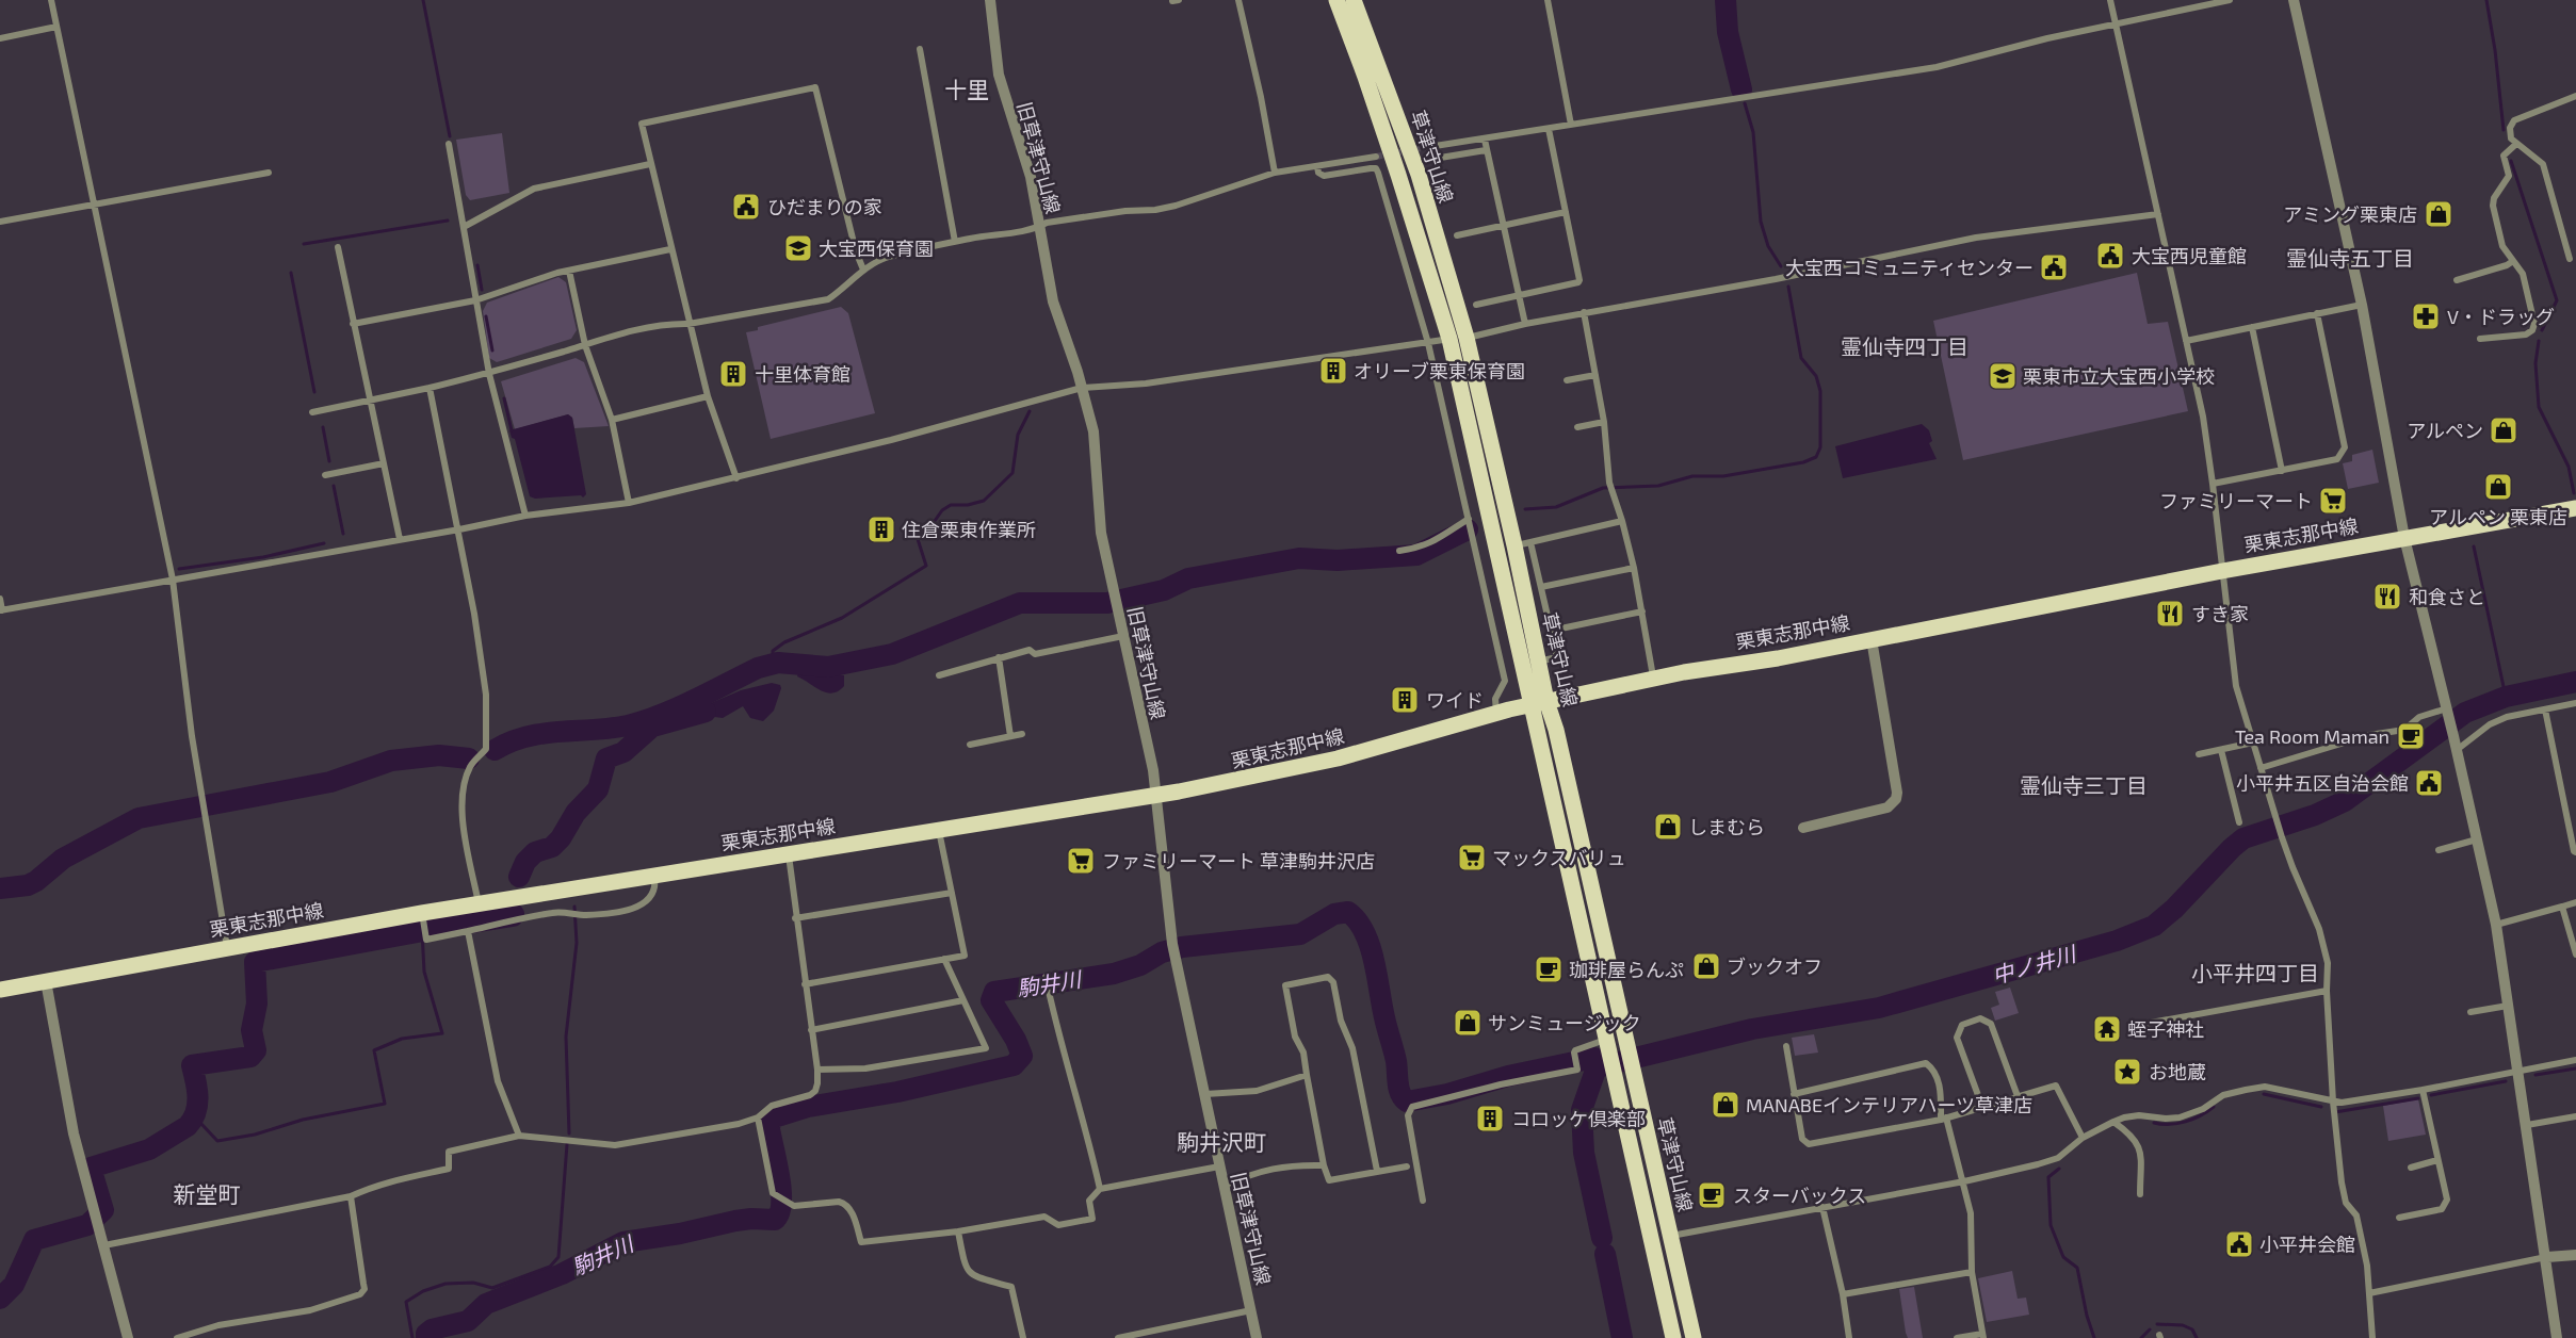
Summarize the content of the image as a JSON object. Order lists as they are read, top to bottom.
{
  "streets": {
    "main road": ["草津守山線", "栗東志那中線"],
    "street": ["旧草津守山線"]
  },
  "crossings": [
    ["草津守山線", "栗東志那中線"],
    ["旧草津守山線", "栗東志那中線"]
  ],
  "districts": [
    "十里",
    "霊仙寺五丁目",
    "霊仙寺四丁目",
    "霊仙寺三丁目",
    "小平井四丁目",
    "駒井沢町",
    "新堂町"
  ],
  "water": ["中ノ井川", "駒井川"],
  "places": {
    "public building": [
      "ひだまりの家",
      "大宝西児童館",
      "大宝西コミュニティセンター",
      "小平井五区自治会館",
      "小平井会館"
    ],
    "shop": [
      "アミング栗東店",
      "アルペン",
      "アルペン 栗東店",
      "しまむら",
      "ブックオフ",
      "サンミュージック",
      "MANABEインテリアハーツ草津店"
    ],
    "school or university": ["大宝西保育園", "栗東市立大宝西小学校"],
    "pharmacy": ["V・ドラッグ"],
    "building": [
      "オリーブ栗東保育園",
      "十里体育館",
      "住倉栗東作業所",
      "ワイド",
      "コロッケ倶楽部"
    ],
    "supermarket": ["ファミリーマート", "マックスバリュ", "ファミリーマート 草津駒井沢店"],
    "restaurant": ["和食さと", "すき家"],
    "cafe": ["Tea Room Maman", "珈琲屋らんぷ", "スターバックス"],
    "temple": ["蛭子神社"],
    "place": ["お地蔵"]
  }
}
